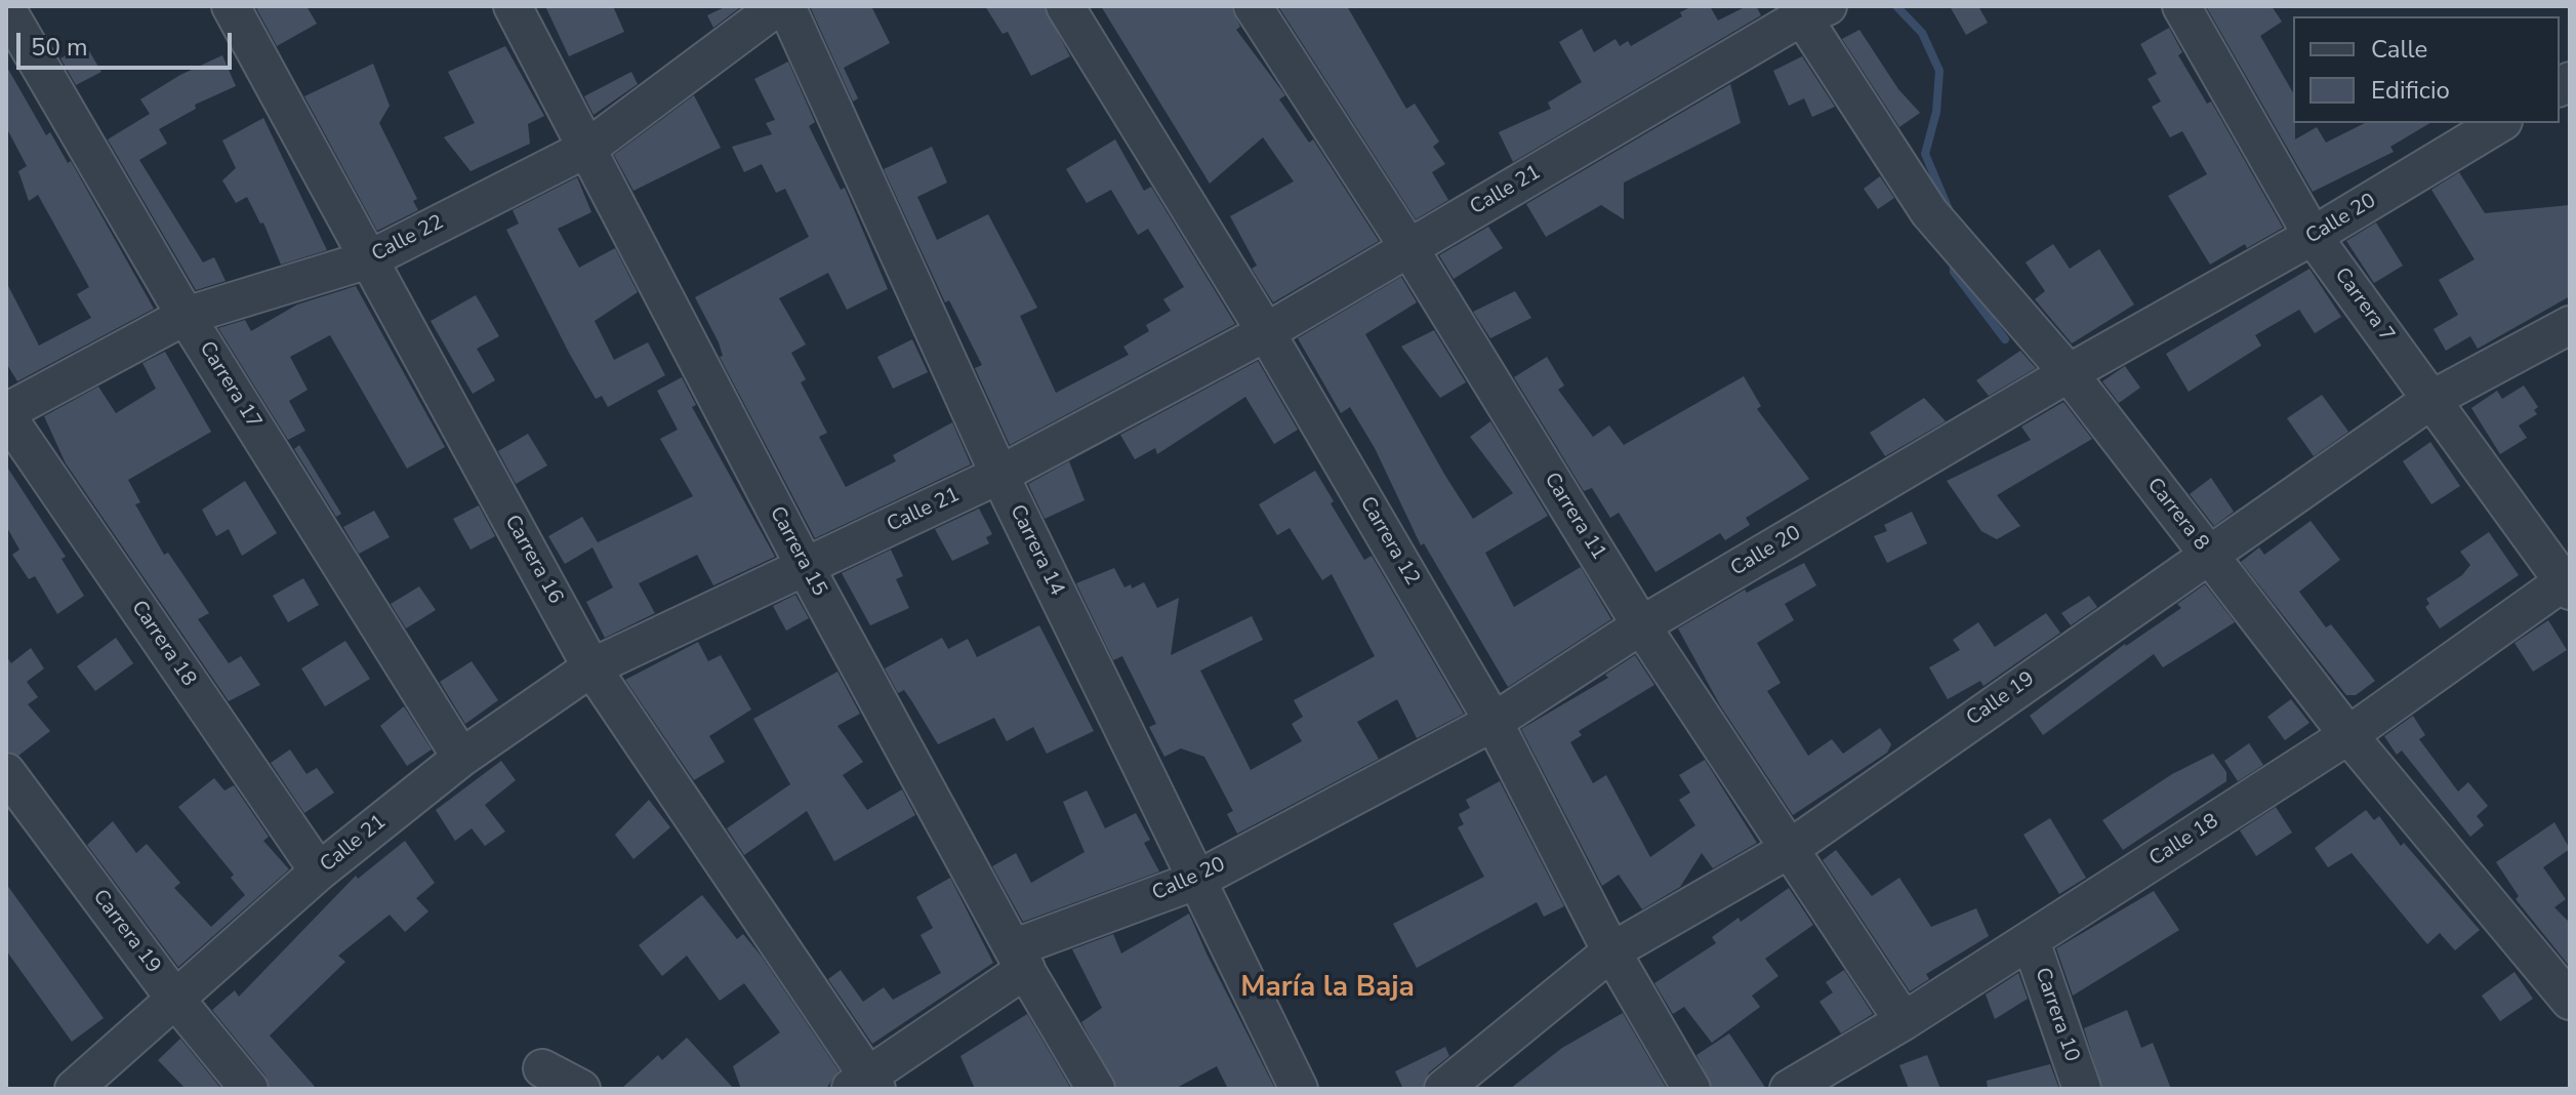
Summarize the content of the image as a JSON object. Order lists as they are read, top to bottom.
{
  "streets": {
    "street": [
      "Calle 21",
      "Calle 20",
      "Calle 22",
      "Carrera 7",
      "Carrera 17",
      "Carrera 8",
      "Carrera 11",
      "Carrera 12",
      "Carrera 14",
      "Carrera 15",
      "Carrera 16",
      "Carrera 18",
      "Calle 19",
      "Calle 18",
      "Carrera 19",
      "Carrera 10"
    ]
  },
  "crossings": [
    ["Calle 21", "Carrera 17"],
    ["Calle 21", "Carrera 8"],
    ["Calle 21", "Carrera 11"],
    ["Calle 21", "Carrera 12"],
    ["Calle 21", "Carrera 14"],
    ["Calle 21", "Carrera 15"],
    ["Calle 21", "Carrera 16"],
    ["Calle 21", "Carrera 18"],
    ["Calle 21", "Carrera 19"],
    ["Calle 20", "Carrera 7"],
    ["Calle 20", "Carrera 8"],
    ["Calle 20", "Carrera 11"],
    ["Calle 20", "Carrera 12"],
    ["Calle 20", "Carrera 14"],
    ["Calle 20", "Carrera 15"],
    ["Calle 20", "Carrera 16"],
    ["Calle 22", "Carrera 17"],
    ["Calle 22", "Carrera 15"],
    ["Calle 22", "Carrera 16"],
    ["Calle 22", "Carrera 18"],
    ["Carrera 7", "Calle 19"],
    ["Carrera 7", "Calle 18"],
    ["Carrera 8", "Calle 19"],
    ["Carrera 8", "Calle 18"],
    ["Carrera 11", "Calle 19"],
    ["Carrera 11", "Calle 18"],
    ["Carrera 12", "Calle 19"],
    ["Calle 18", "Carrera 10"]
  ],
  "districts": ["María la Baja"],
  "legend": ["Calle", "Edificio"],
  "scale_bar": "50 m"
}
